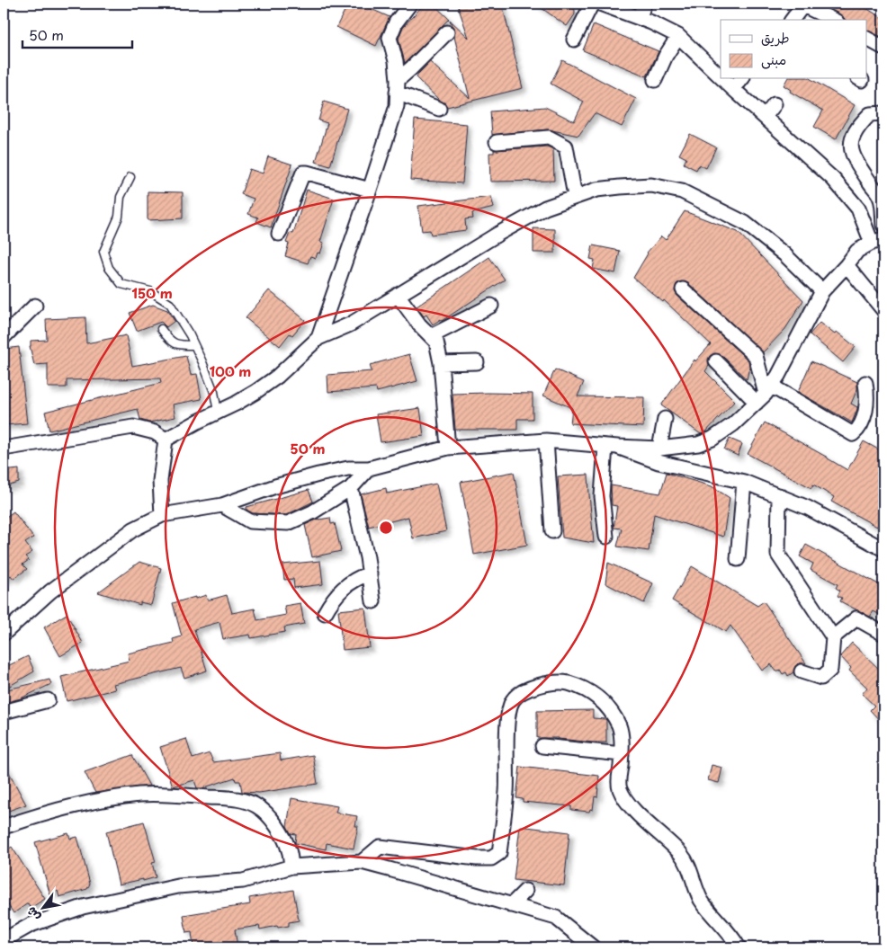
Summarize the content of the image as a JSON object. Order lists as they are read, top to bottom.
{
  "legend": ["طريق", "مبنى"],
  "scale_bar": "50 m",
  "north": "bottom left",
  "rings": ["150 m", "100 m", "50 m"]
}
